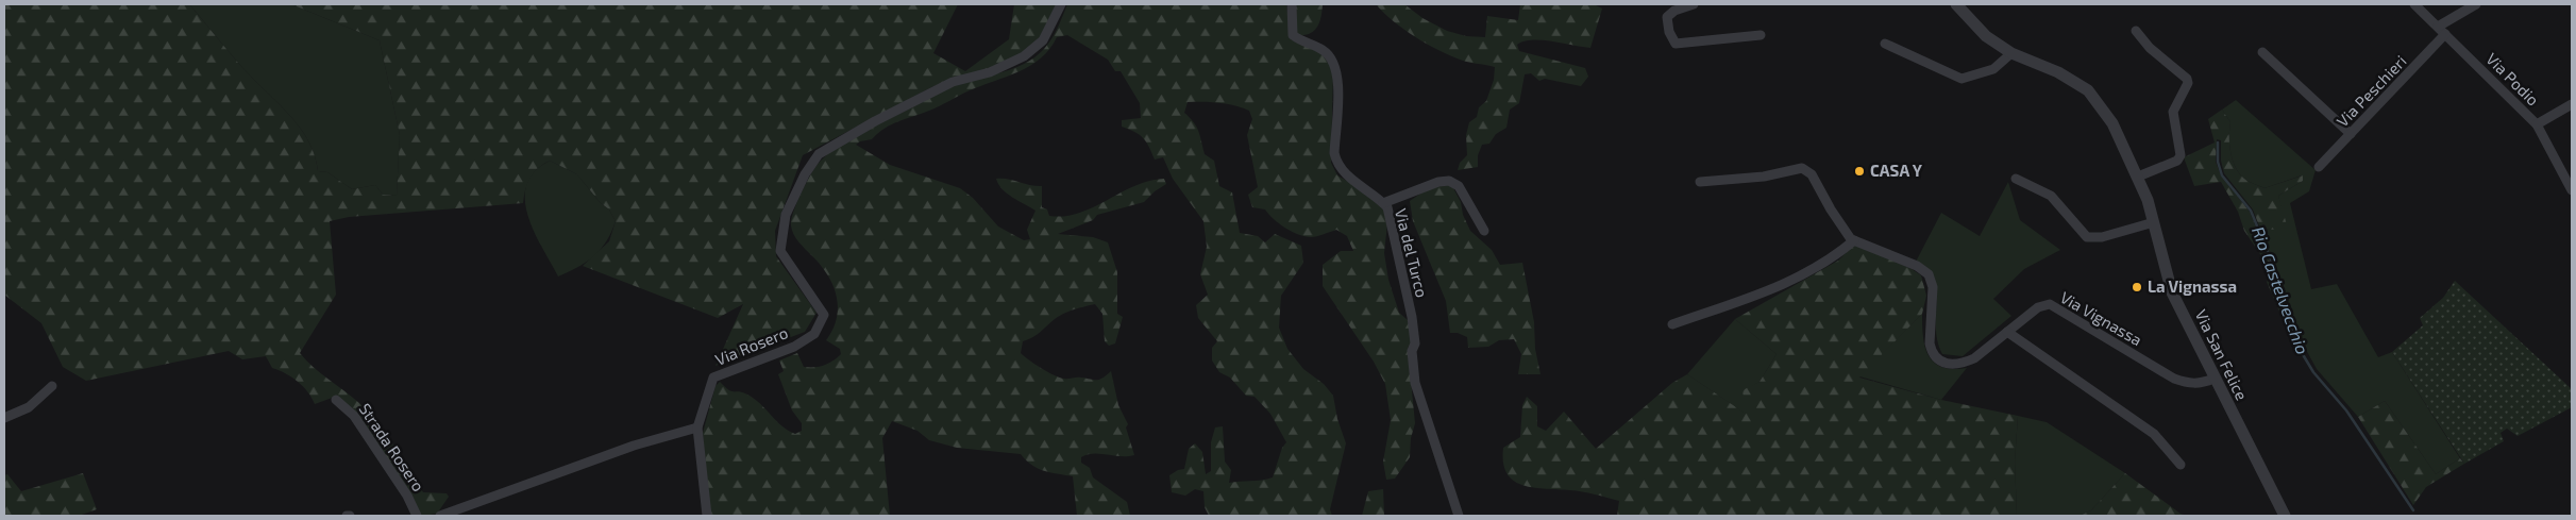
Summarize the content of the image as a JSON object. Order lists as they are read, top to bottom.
{
  "streets": {
    "street": [
      "Via Podio",
      "Via Peschieri",
      "Via del Turco",
      "Via Vignassa",
      "Via Rosero",
      "Via San Felice",
      "Strada Rosero"
    ]
  },
  "crossings": [
    ["Via Podio", "Via Peschieri"],
    ["Via Vignassa", "Via San Felice"]
  ],
  "water": ["Rio Castelvecchio"],
  "places": ["CASA Y", "La Vignassa"]
}
